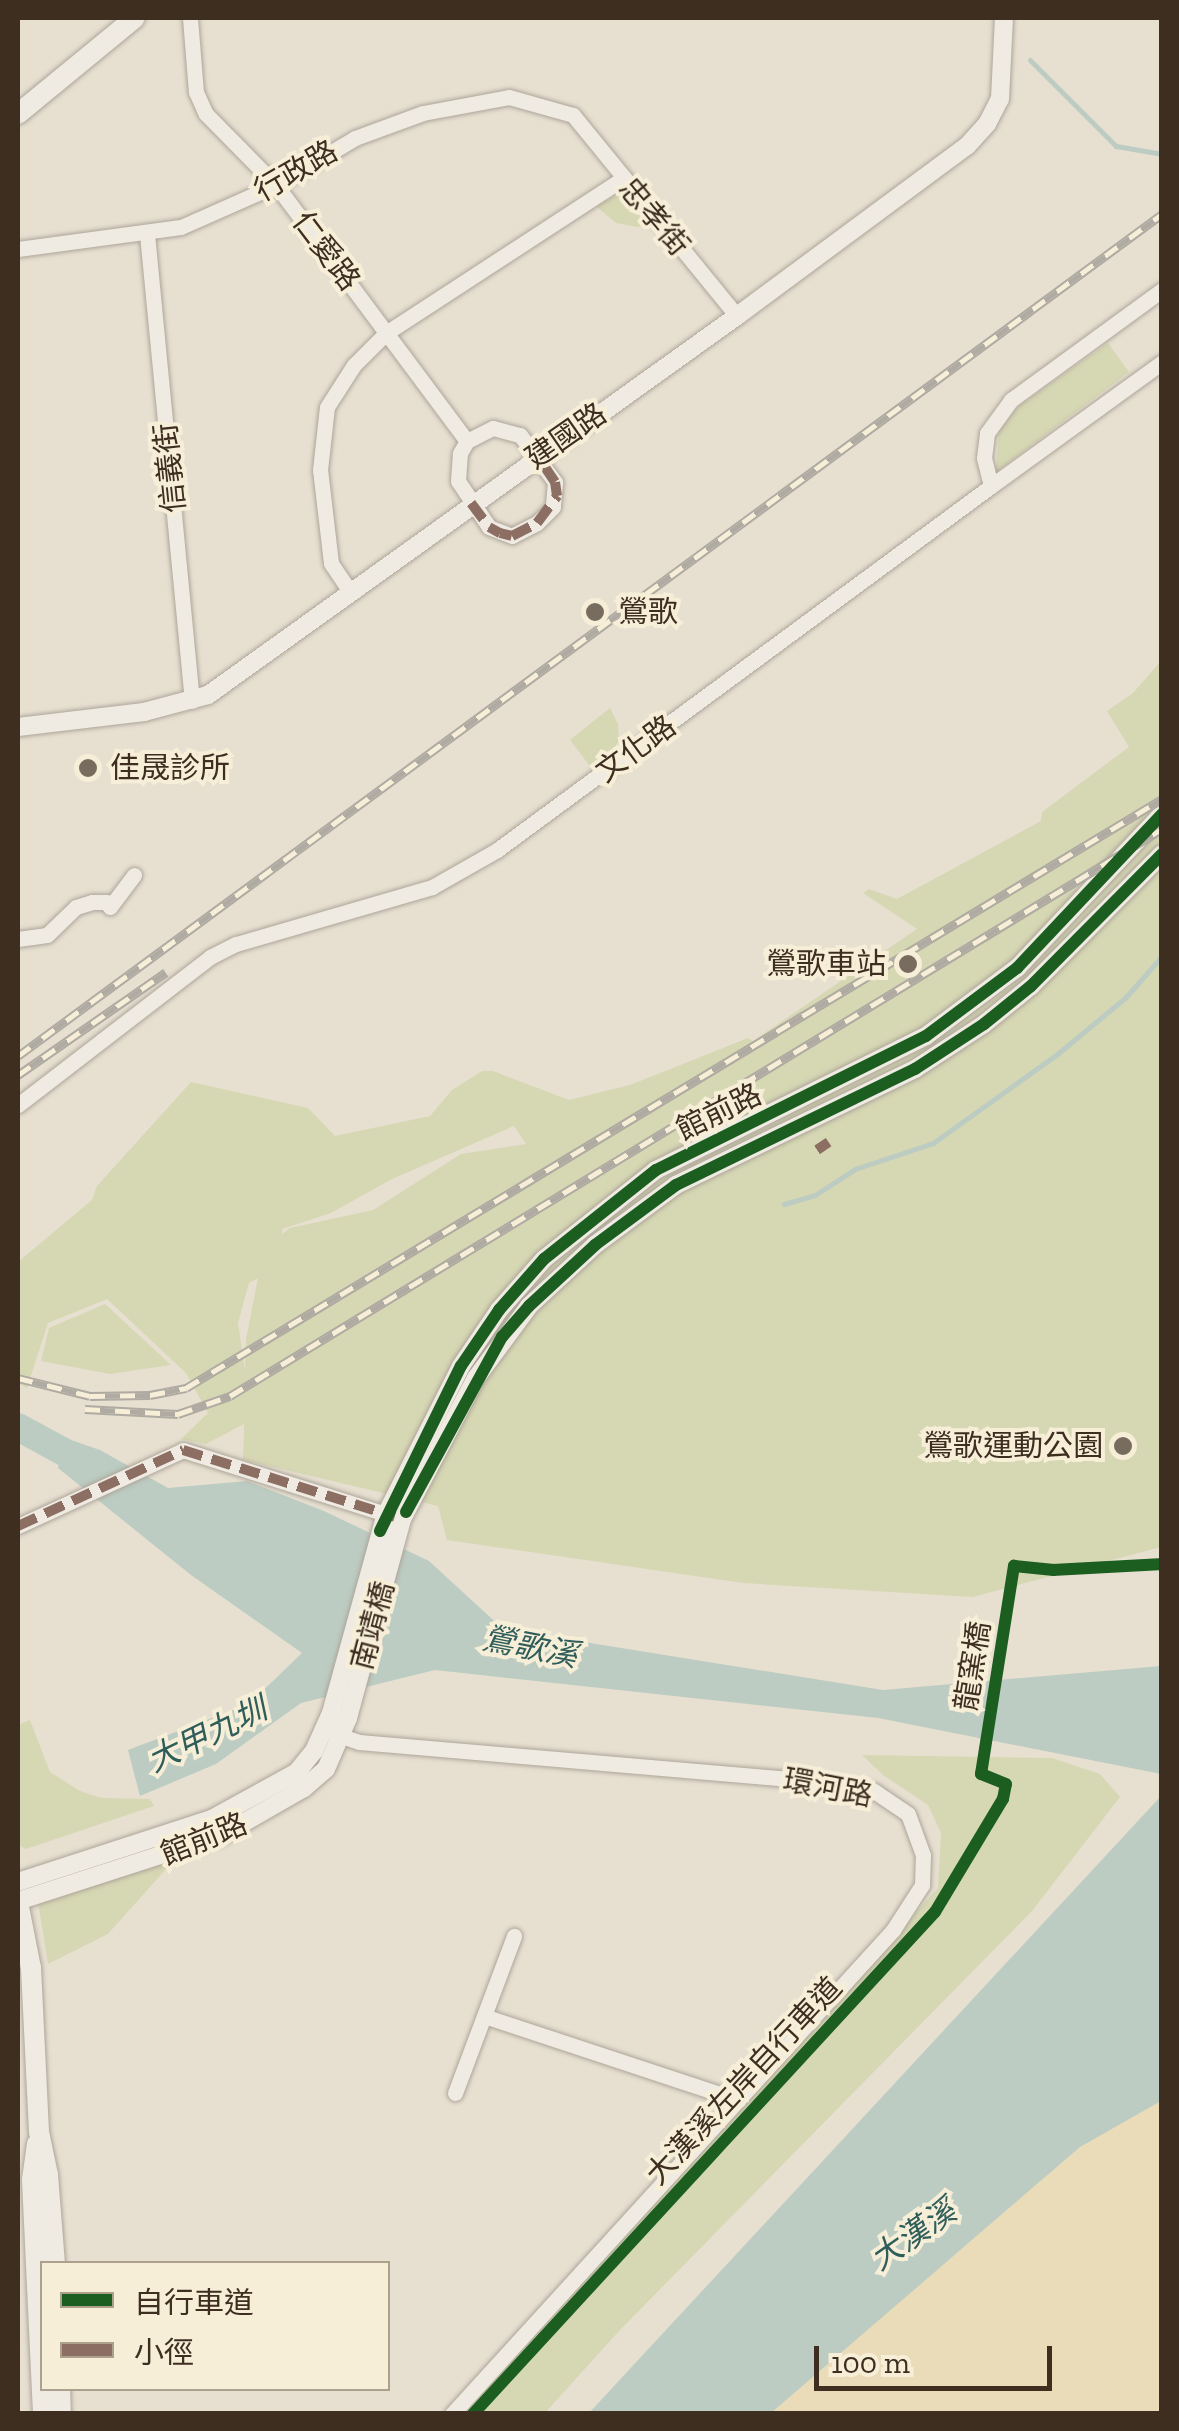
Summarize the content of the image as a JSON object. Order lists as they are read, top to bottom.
{
  "streets": {
    "street": [
      "行政路",
      "忠孝街",
      "仁愛路",
      "建國路",
      "信義街",
      "文化路",
      "館前路",
      "南靖橋",
      "環河路"
    ],
    "cycle path": ["龍窯橋"]
  },
  "crossings": [
    ["行政路", "忠孝街"],
    ["行政路", "仁愛路"],
    ["行政路", "信義街"],
    ["忠孝街", "建國路"],
    ["建國路", "信義街"],
    ["館前路", "南靖橋"],
    ["館前路", "環河路"],
    ["南靖橋", "環河路"]
  ],
  "water": ["鶯歌溪", "大甲九圳", "大漢溪"],
  "places": [
    "鶯歌",
    "佳晟診所",
    "鶯歌車站",
    "鶯歌運動公園"
  ],
  "legend": ["自行車道", "小徑"],
  "scale_bar": "100 m"
}
